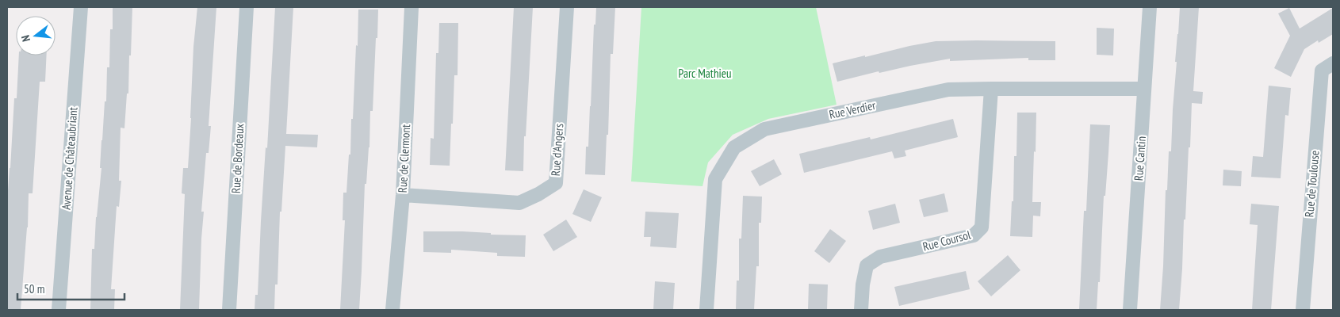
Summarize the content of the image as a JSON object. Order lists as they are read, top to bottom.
{
  "streets": {
    "street": [
      "Rue Verdier",
      "Rue d'Angers",
      "Avenue de Châteaubriant",
      "Rue de Bordeaux",
      "Rue de Clermont",
      "Rue Cantin",
      "Rue de Toulouse",
      "Rue Coursol"
    ]
  },
  "crossings": [
    ["Rue Verdier", "Rue Cantin"],
    ["Rue Verdier", "Rue Coursol"],
    ["Rue d'Angers", "Rue de Clermont"]
  ],
  "parks": ["Parc Mathieu"],
  "scale_bar": "50 m",
  "north": "left"
}
